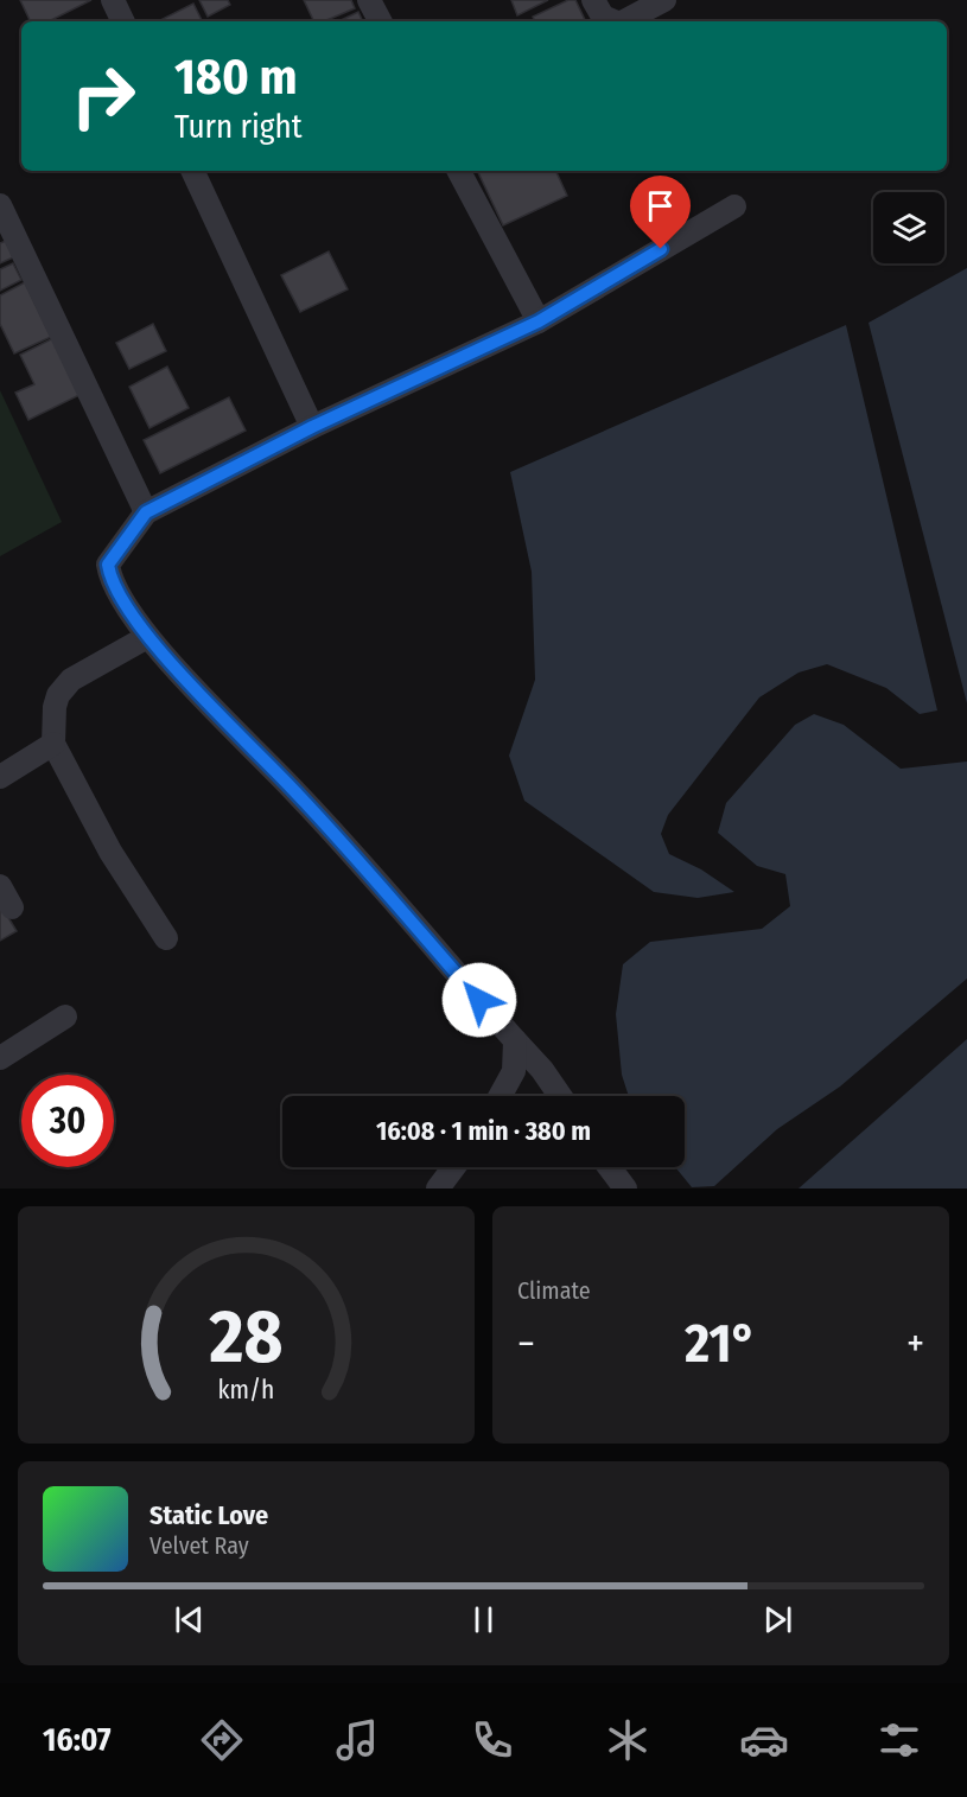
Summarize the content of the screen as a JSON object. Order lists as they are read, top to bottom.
{
  "page": {
    "turn": ["180 m", "Turn right"],
    "limit": "30",
    "trip": "16:08 · 1 min · 380 m",
    "tile": "Climate",
    "heat": ["−", "21°", "+"],
    "song": ["Static Love", "Velvet Ray"],
    "tabs": "16:07",
    "gauge": ["28", "km/h"]
  }
}
